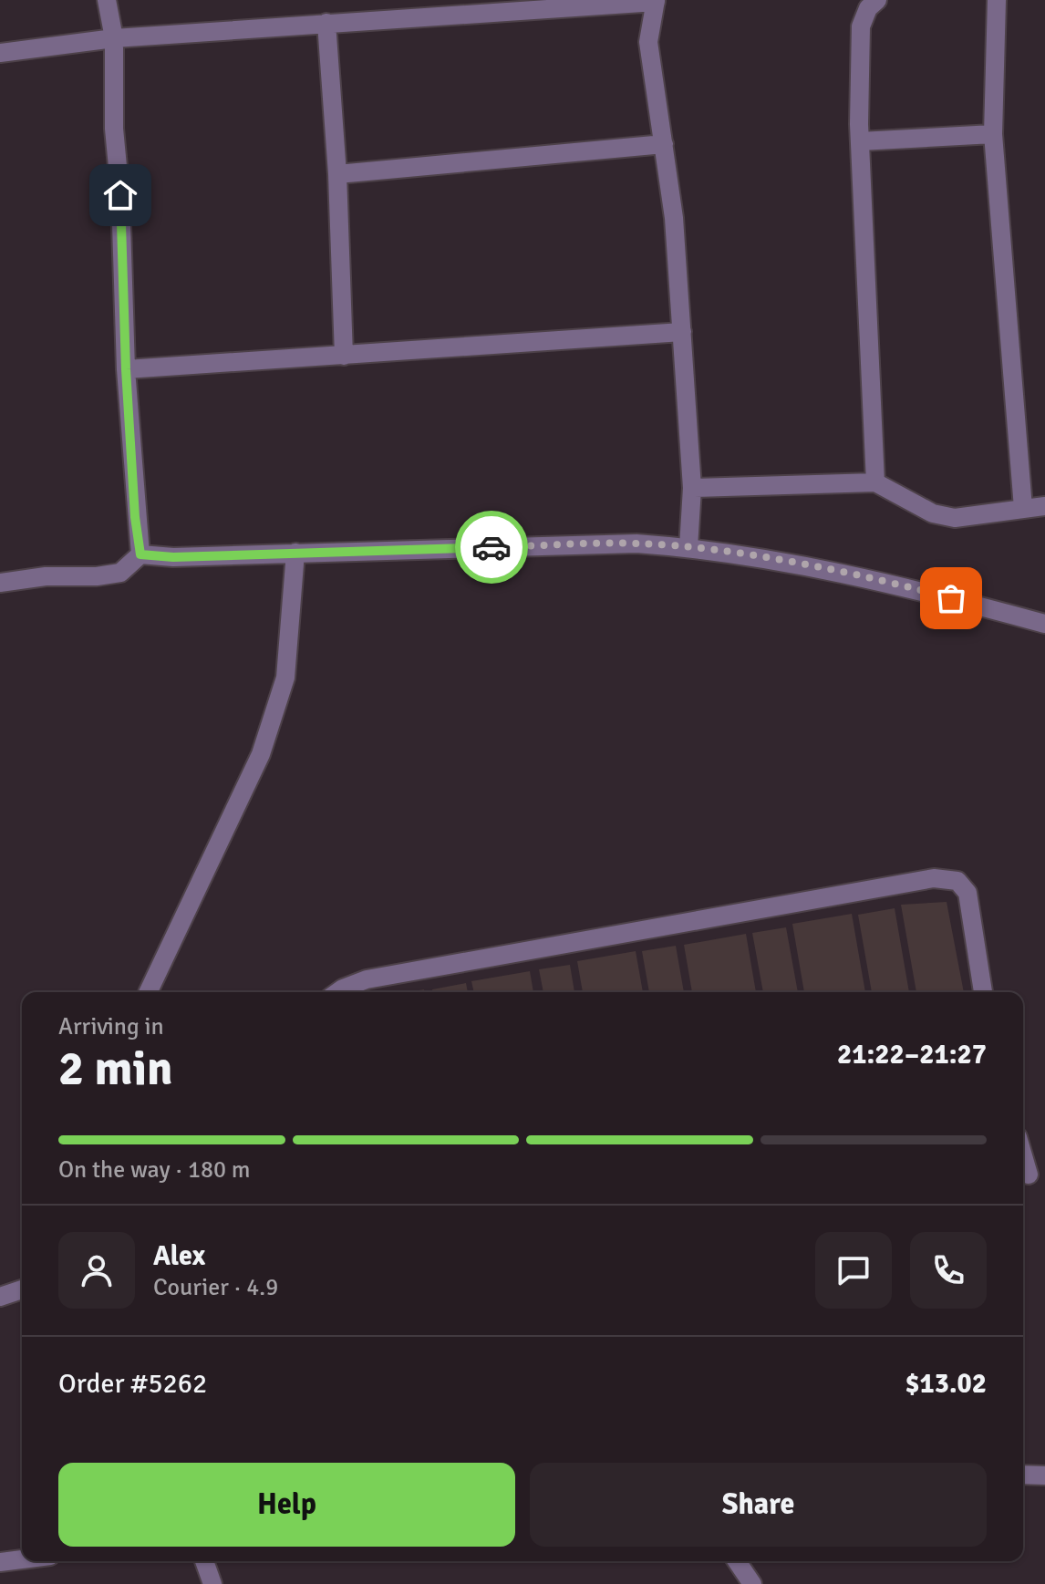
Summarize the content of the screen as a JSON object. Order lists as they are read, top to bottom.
{
  "page": {
    "heading": ["2 min", "Arriving in", "21:22–21:27"],
    "panel": [
      "Alex",
      "Courier · 4.9",
      "Order #5262",
      "$13.02"
    ],
    "bar": "On the way · 180 m",
    "buttons": ["Help", "Share"]
  }
}
